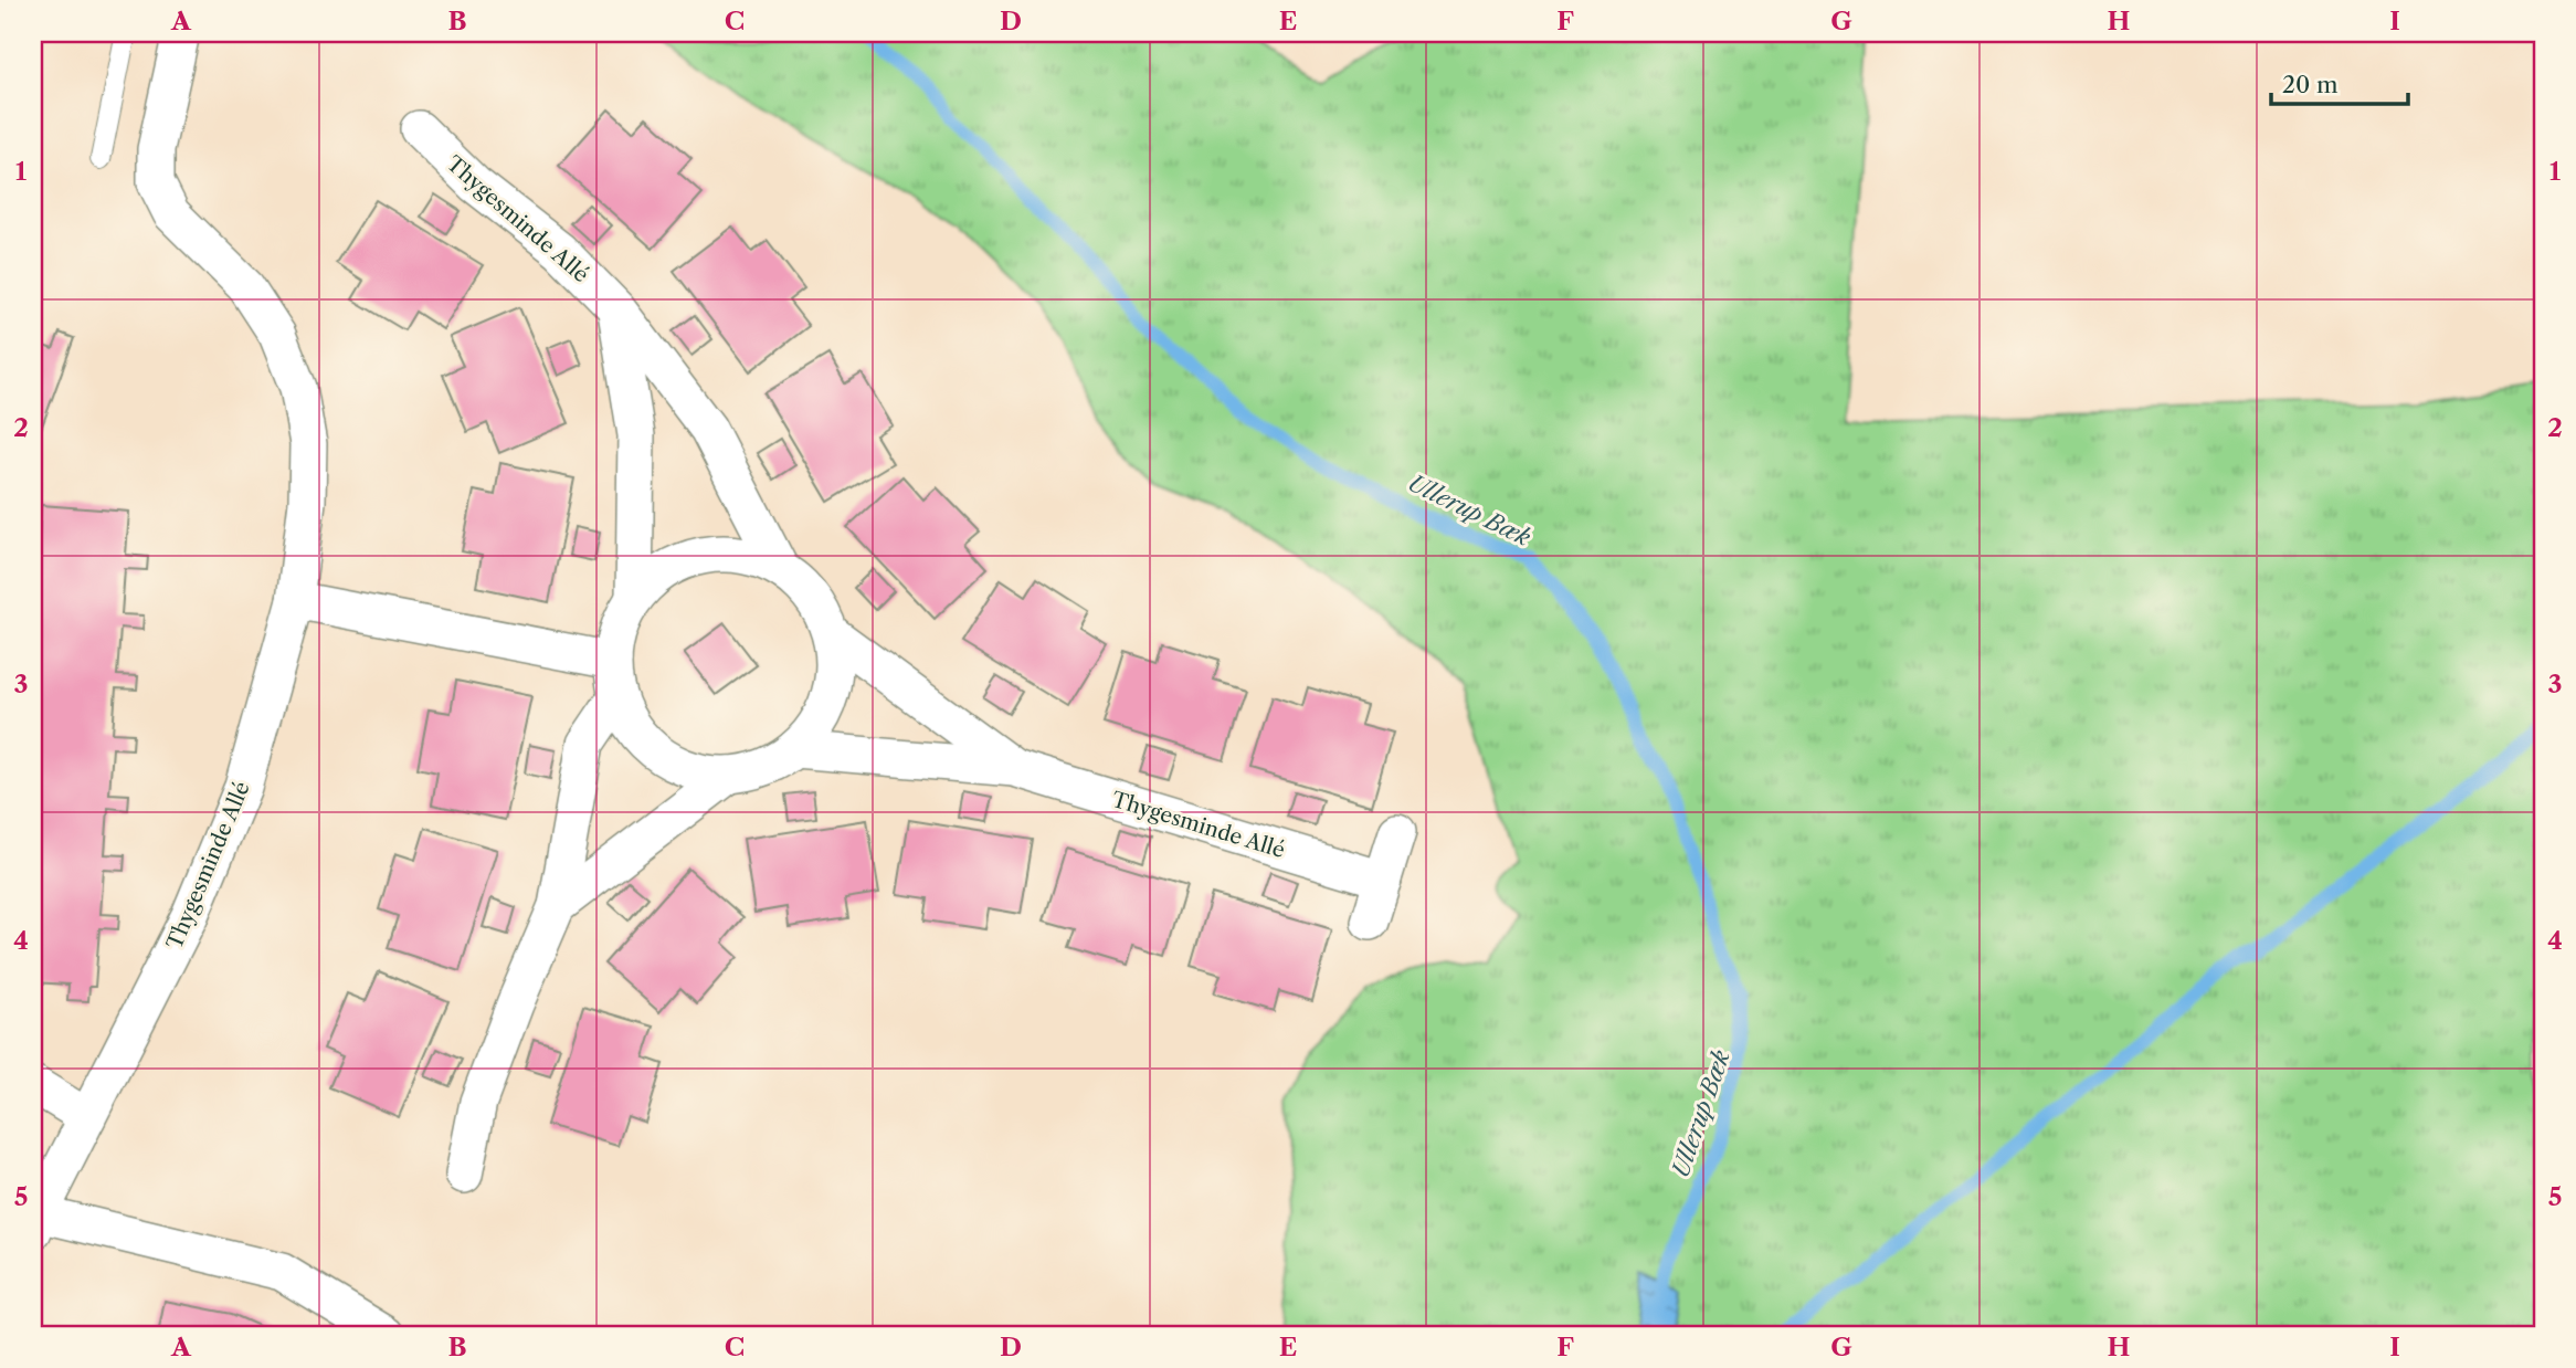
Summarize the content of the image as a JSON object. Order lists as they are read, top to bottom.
{
  "streets": {
    "street": ["Thygesminde Allé"]
  },
  "water": ["Ullerup Bæk"],
  "scale_bar": "20 m",
  "grid": {
    "columns": [
      "A",
      "B",
      "C",
      "D",
      "E",
      "F",
      "G",
      "H",
      "I"
    ],
    "rows": [
      "1",
      "2",
      "3",
      "4",
      "5"
    ]
  }
}
